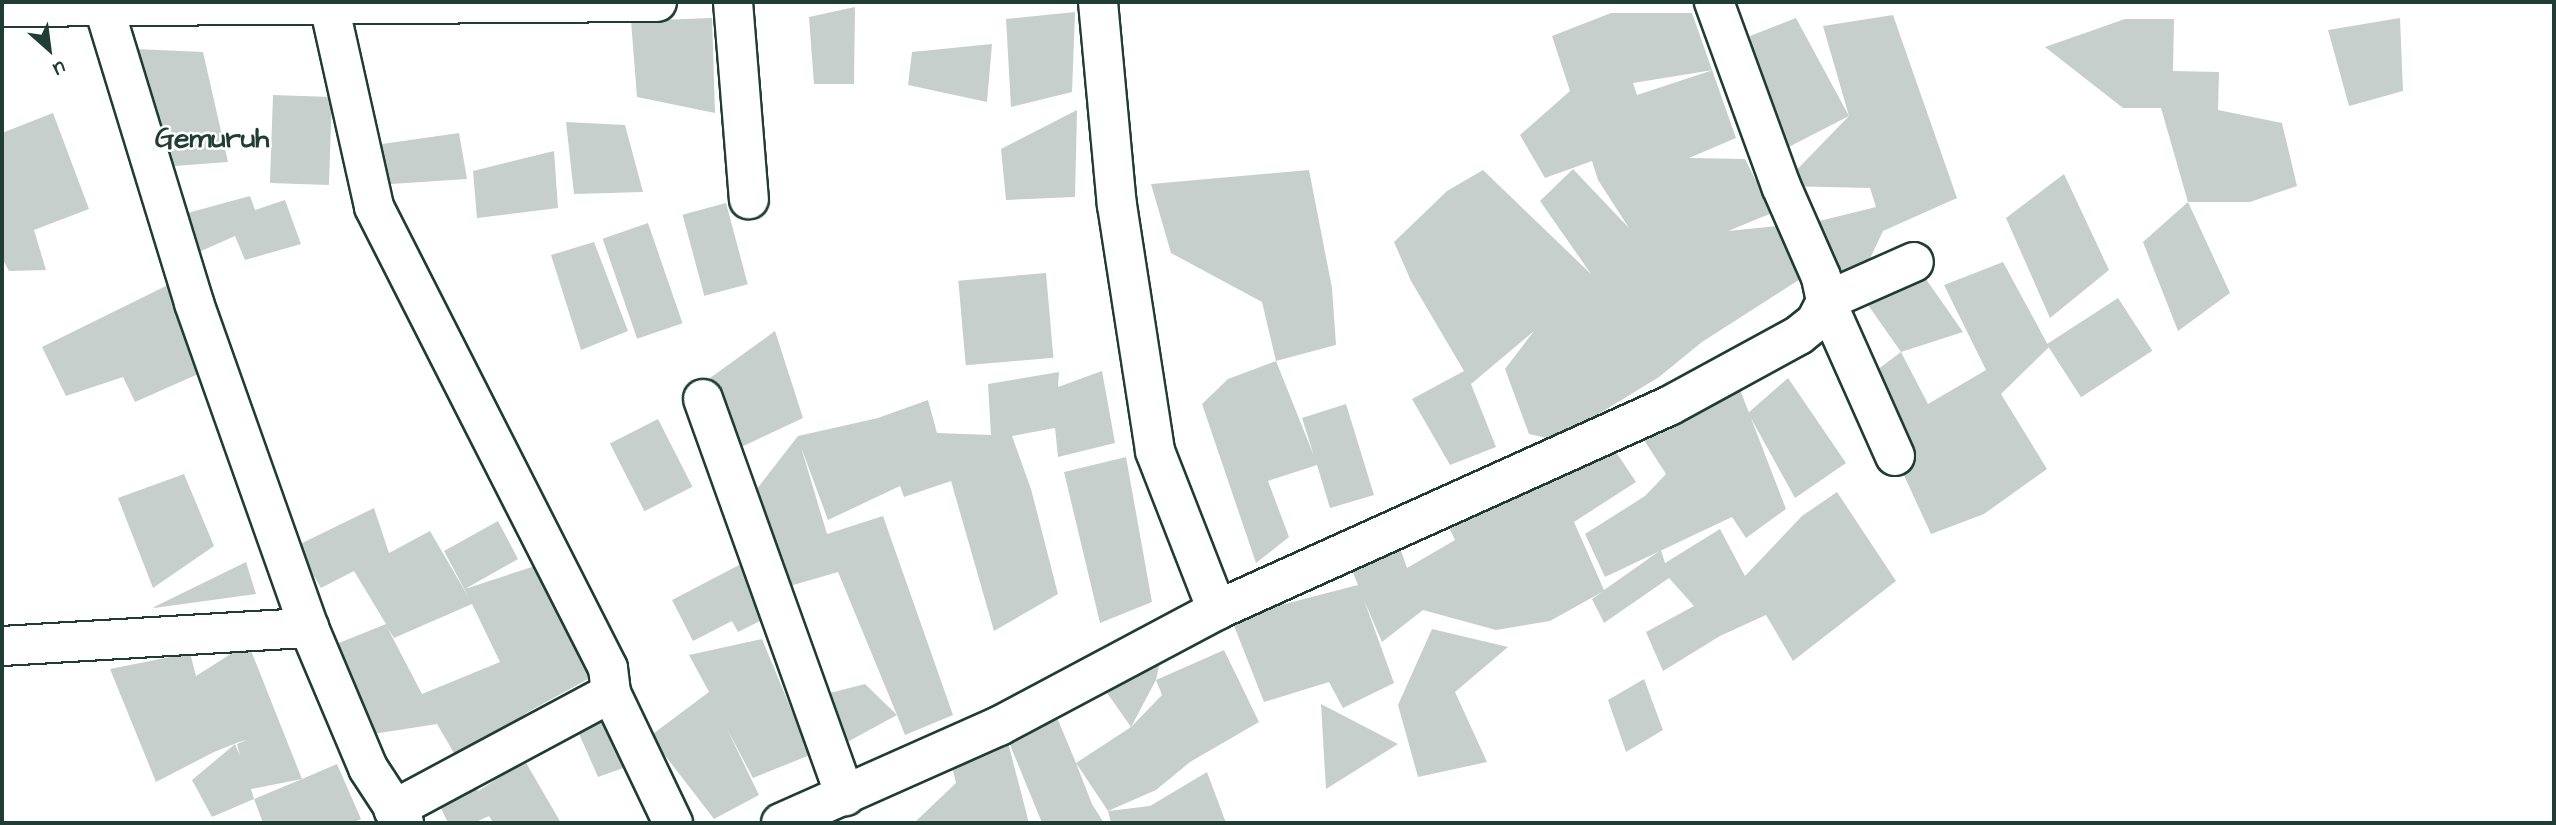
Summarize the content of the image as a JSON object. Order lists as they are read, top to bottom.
{
  "districts": ["Gemuruh"],
  "north": "bottom right"
}
